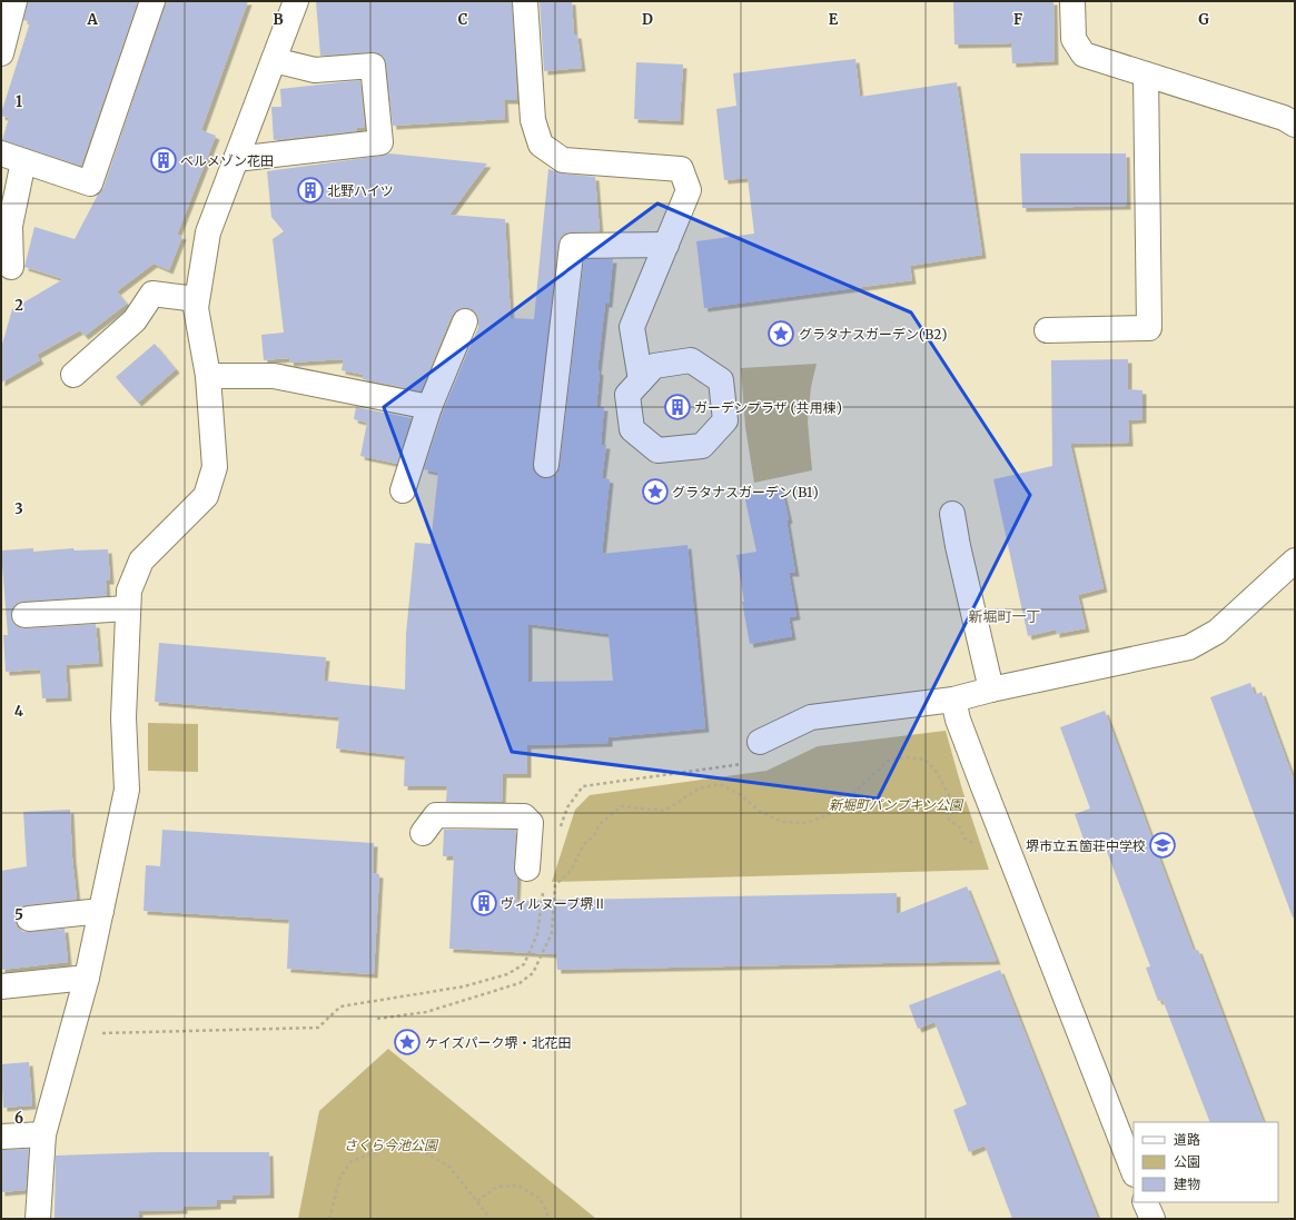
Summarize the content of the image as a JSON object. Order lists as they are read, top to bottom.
{
  "districts": ["新堀町一丁"],
  "parks": ["新堀町パンプキン公園", "さくら今池公園"],
  "places": {
    "building": [
      "ベルメゾン花田",
      "北野ハイツ",
      "ガーデンプラザ (共用棟)",
      "ヴィルヌーブ堺Ⅱ"
    ],
    "place": ["グラタナスガーデン(B2)", "グラタナスガーデン(B1)", "ケイズパーク堺・北花田"],
    "school or university": ["堺市立五箇荘中学校"]
  },
  "legend": ["道路", "公園", "建物"],
  "grid": {
    "columns": [
      "A",
      "B",
      "C",
      "D",
      "E",
      "F",
      "G"
    ],
    "rows": [
      "1",
      "2",
      "3",
      "4",
      "5",
      "6"
    ]
  }
}
